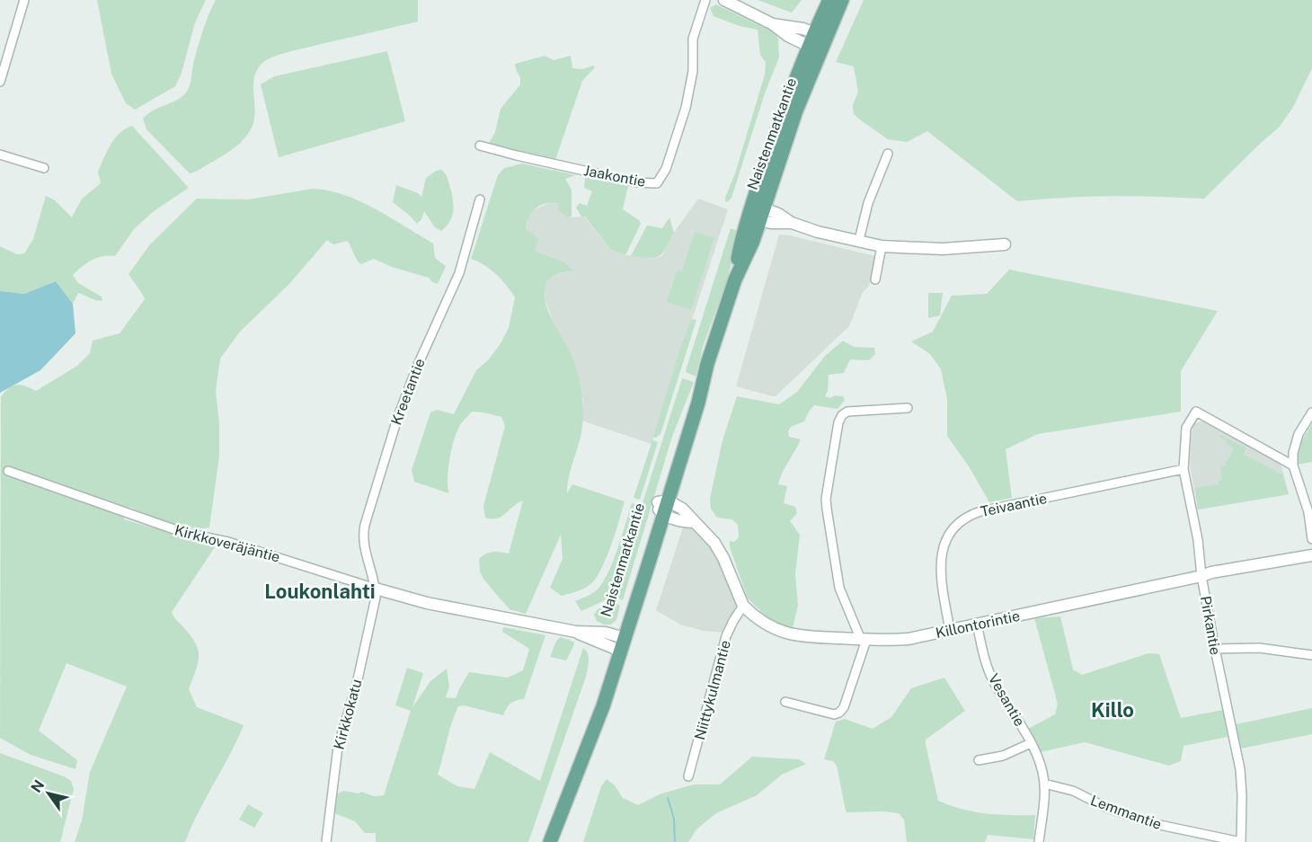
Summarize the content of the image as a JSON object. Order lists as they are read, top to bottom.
{
  "streets": {
    "main road": ["Naistenmatkantie"],
    "street": [
      "Jaakontie",
      "Kreetantie",
      "Teivaantie",
      "Kirkkoveräjäntie",
      "Killontorintie",
      "Pirkantie",
      "Niittykulmantie",
      "Vesantie",
      "Kirkkokatu",
      "Lemmantie"
    ]
  },
  "crossings": [
    ["Naistenmatkantie", "Kirkkoveräjäntie"],
    ["Naistenmatkantie", "Killontorintie"],
    ["Kreetantie", "Kirkkoveräjäntie"],
    ["Kreetantie", "Kirkkokatu"],
    ["Teivaantie", "Killontorintie"],
    ["Teivaantie", "Pirkantie"],
    ["Kirkkoveräjäntie", "Kirkkokatu"],
    ["Killontorintie", "Pirkantie"],
    ["Killontorintie", "Niittykulmantie"],
    ["Killontorintie", "Vesantie"],
    ["Pirkantie", "Lemmantie"],
    ["Vesantie", "Lemmantie"]
  ],
  "districts": ["Loukonlahti", "Killo"],
  "north": "top left"
}
